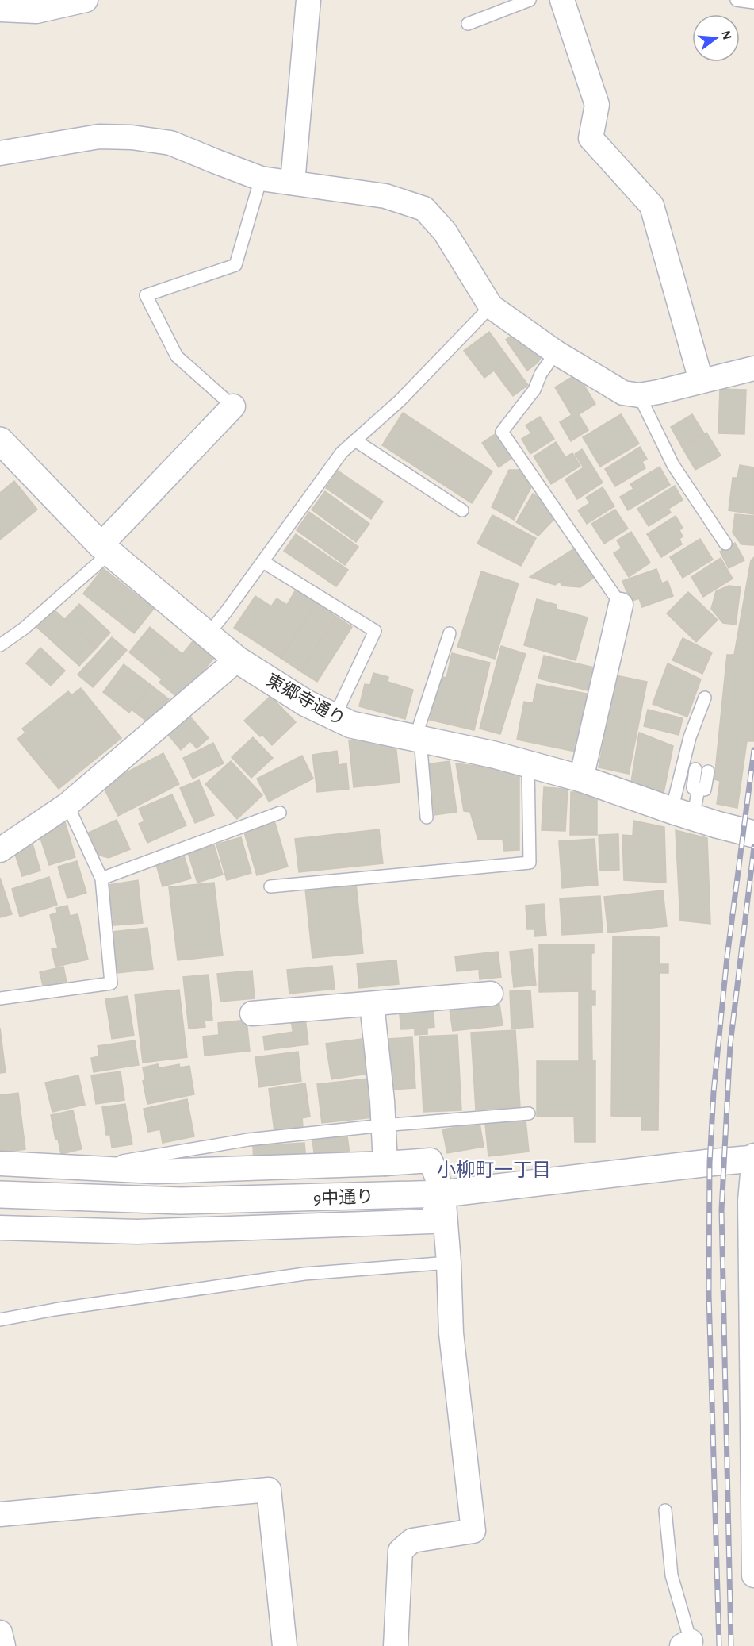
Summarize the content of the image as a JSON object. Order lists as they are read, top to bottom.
{
  "streets": {
    "street": ["東郷寺通り", "9中通り"]
  },
  "districts": ["小柳町一丁目"],
  "north": "right"
}
